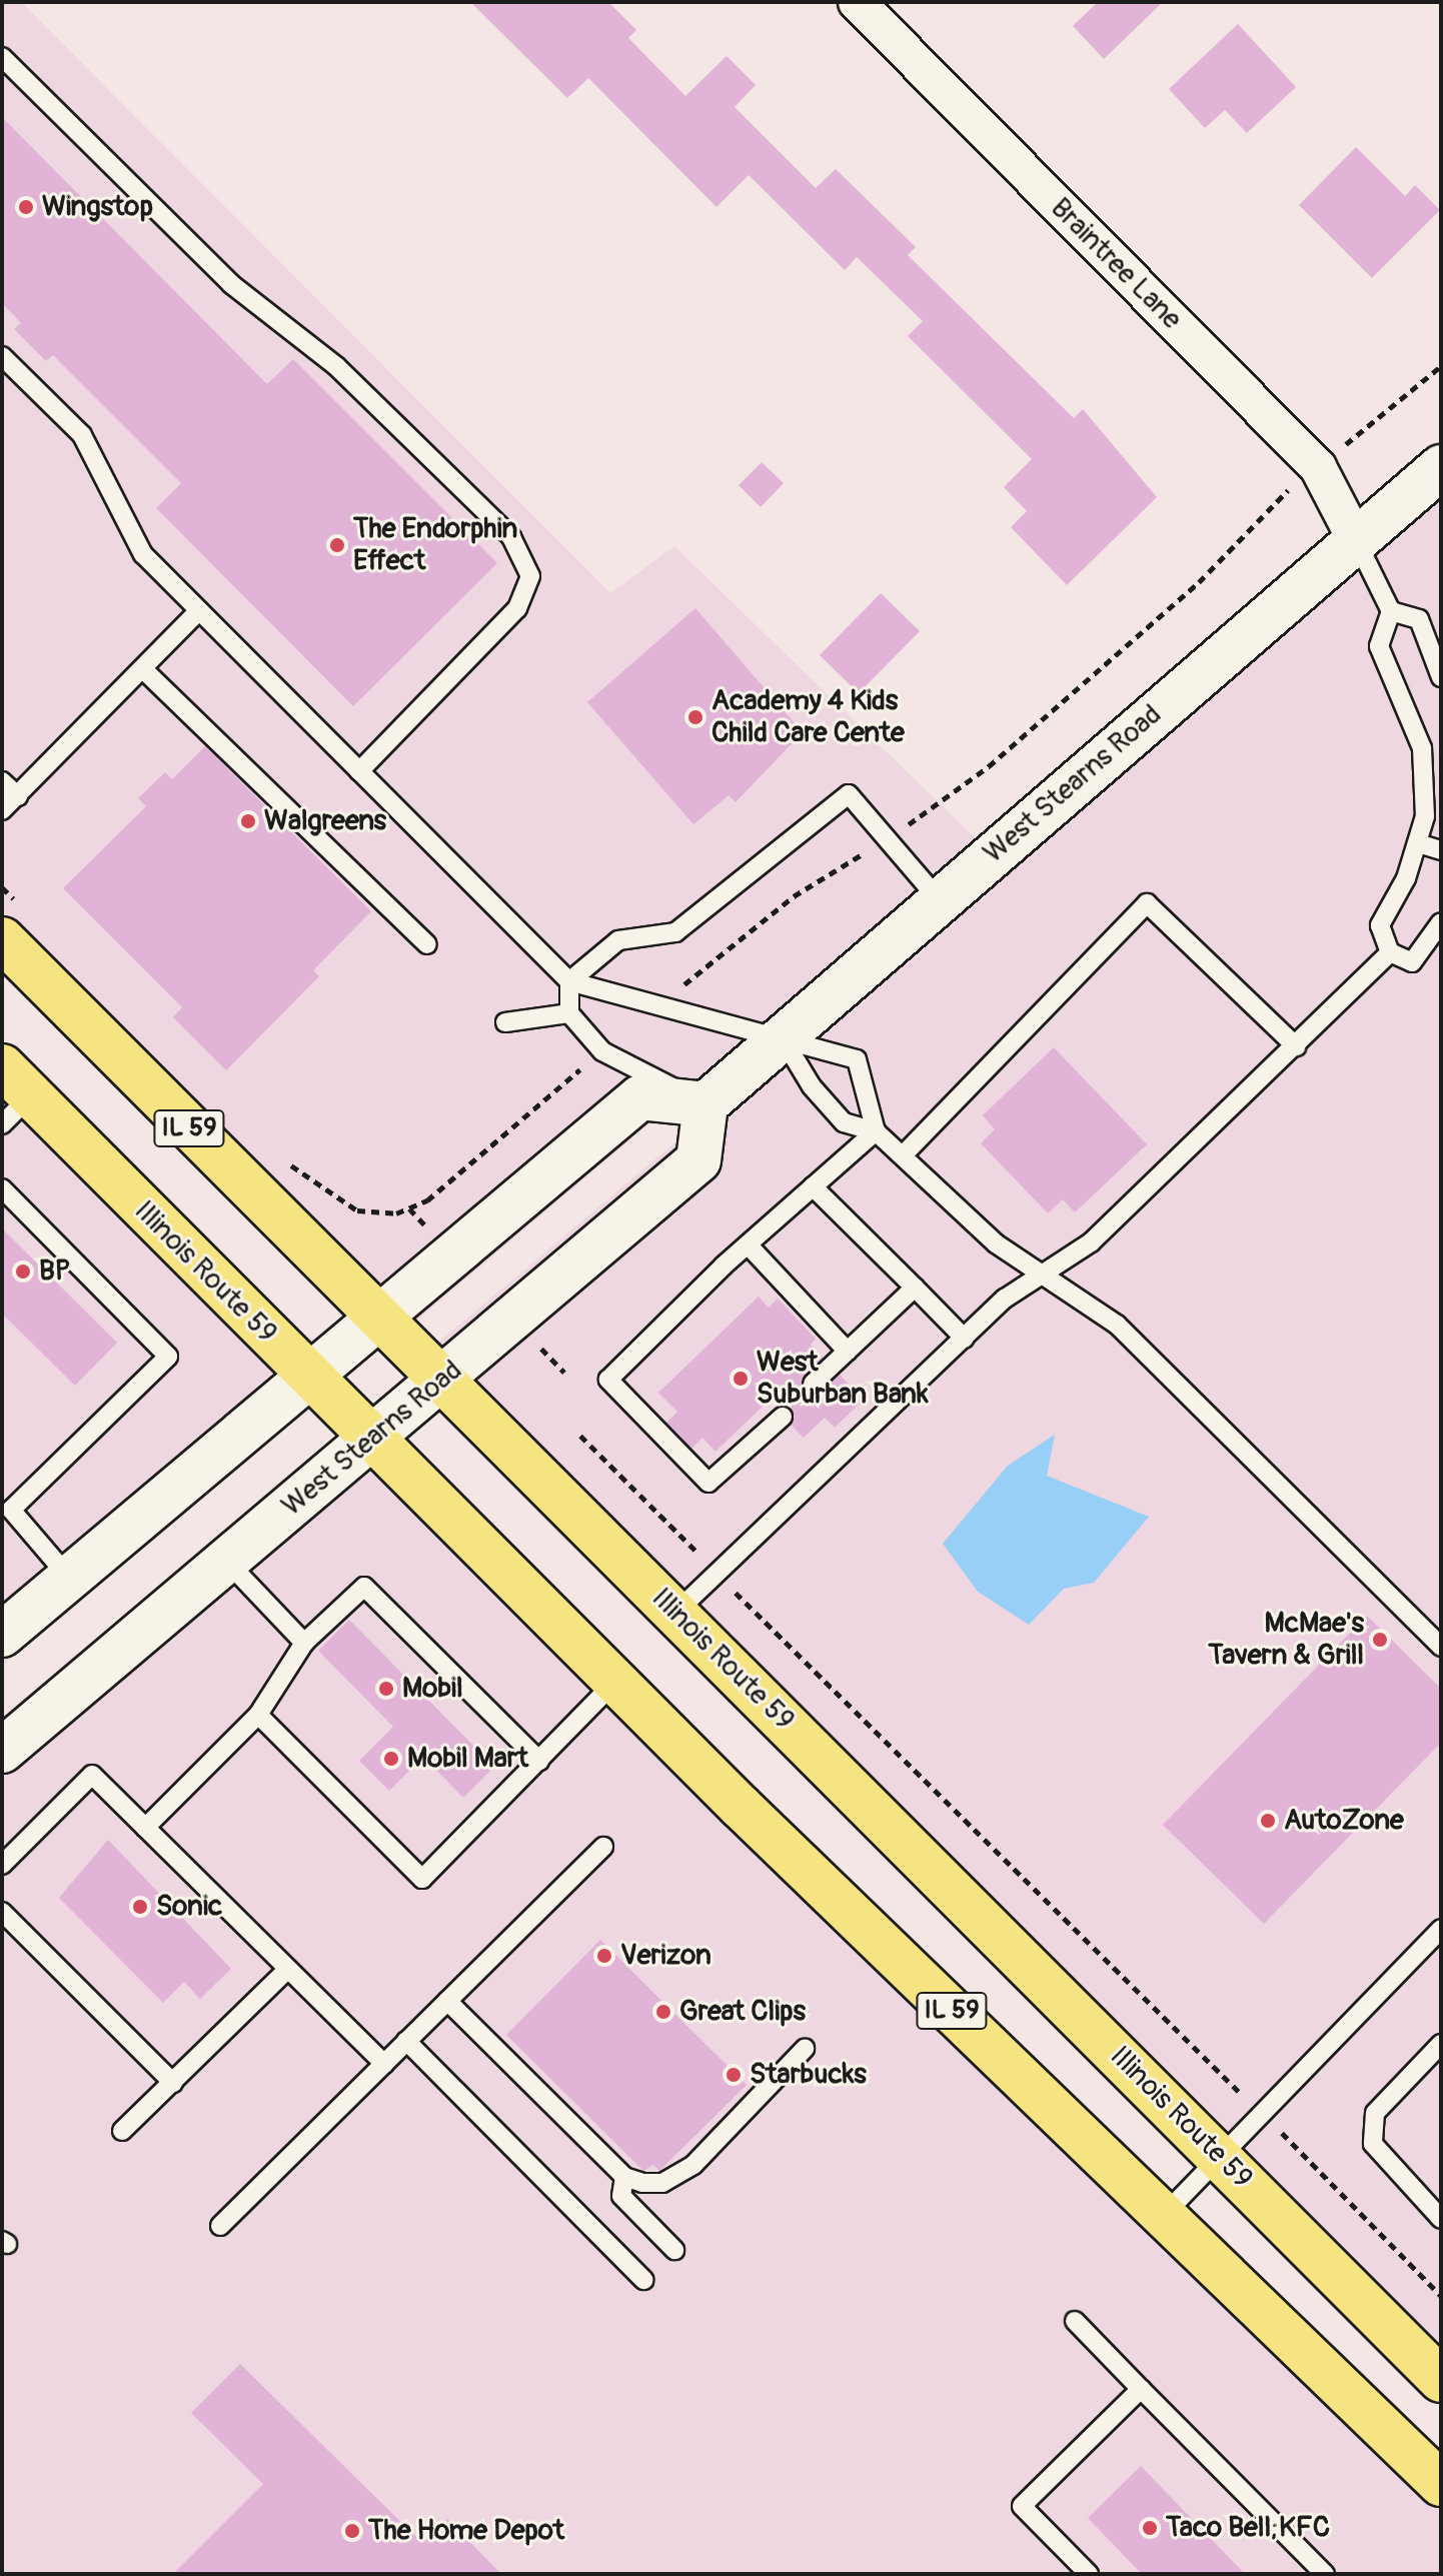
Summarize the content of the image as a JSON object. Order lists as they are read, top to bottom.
{
  "streets": {
    "main road": ["West Stearns Road", "IL 59", "Illinois Route 59"],
    "street": ["Braintree Lane"]
  },
  "crossings": [
    ["Braintree Lane", "West Stearns Road"],
    ["West Stearns Road", "Illinois Route 59"]
  ],
  "places": [
    "Wingstop",
    "The Endorphin Effect",
    "Academy 4 Kids Child Care Cente",
    "Walgreens",
    "BP",
    "West Suburban Bank",
    "McMae's Tavern & Grill",
    "Mobil",
    "Mobil Mart",
    "AutoZone",
    "Sonic",
    "Verizon",
    "Great Clips",
    "Starbucks",
    "Taco Bell;KFC",
    "The Home Depot"
  ]
}
